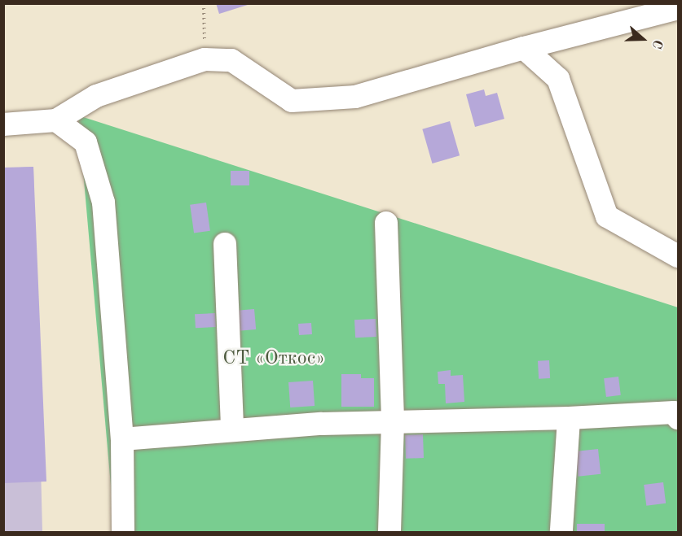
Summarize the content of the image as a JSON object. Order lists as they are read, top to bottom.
{
  "parks": ["СТ «Откос»"],
  "north": "right"
}
